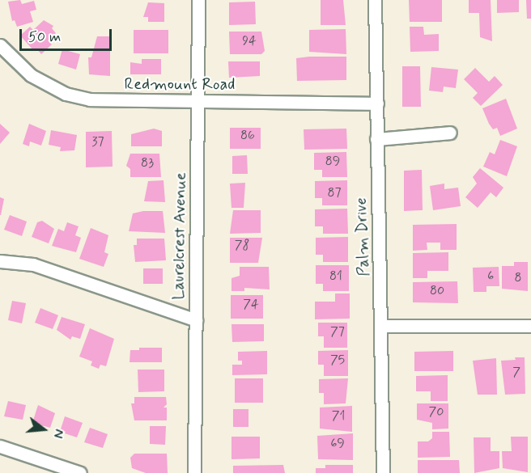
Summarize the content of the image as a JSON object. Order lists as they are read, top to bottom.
{
  "streets": {
    "street": ["Redmount Road", "Laurelcrest Avenue", "Palm Drive"]
  },
  "crossings": [
    ["Redmount Road", "Laurelcrest Avenue"],
    ["Redmount Road", "Palm Drive"]
  ],
  "house_numbers": [
    "94",
    "86",
    "37",
    "89",
    "83",
    "87",
    "78",
    "81",
    "6",
    "8",
    "80",
    "74",
    "77",
    "75",
    "7",
    "70",
    "71",
    "69"
  ],
  "scale_bar": "50 m",
  "north": "right"
}
